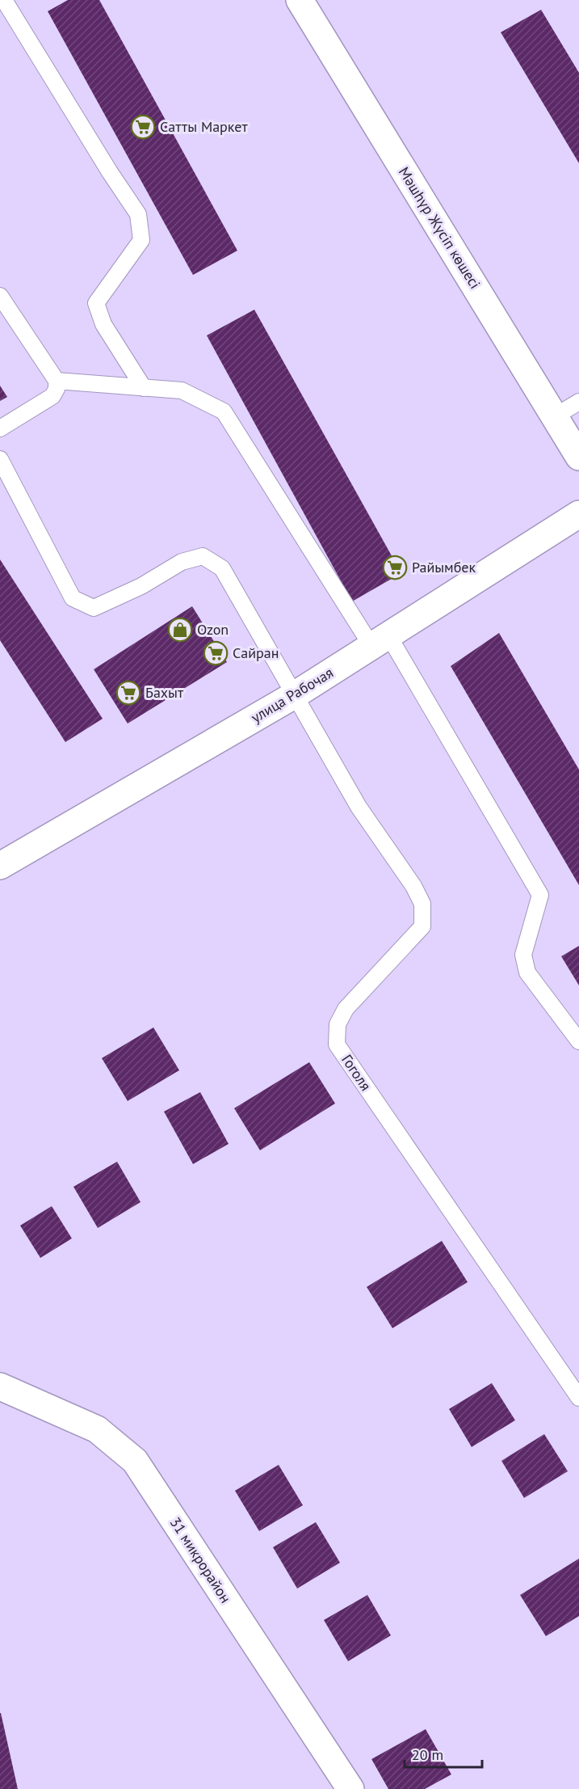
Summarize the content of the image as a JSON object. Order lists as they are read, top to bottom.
{
  "streets": {
    "street": ["Мәшһүр Жүсіп көшесі", "улица Рабочая", "31 микрорайон"],
    "lane": ["Гоголя"]
  },
  "crossings": [
    ["улица Рабочая", "Гоголя"]
  ],
  "places": {
    "supermarket": [
      "Сатты Маркет",
      "Райымбек",
      "Сайран",
      "Бахыт"
    ],
    "shop": ["Ozon"]
  },
  "scale_bar": "20 m"
}
